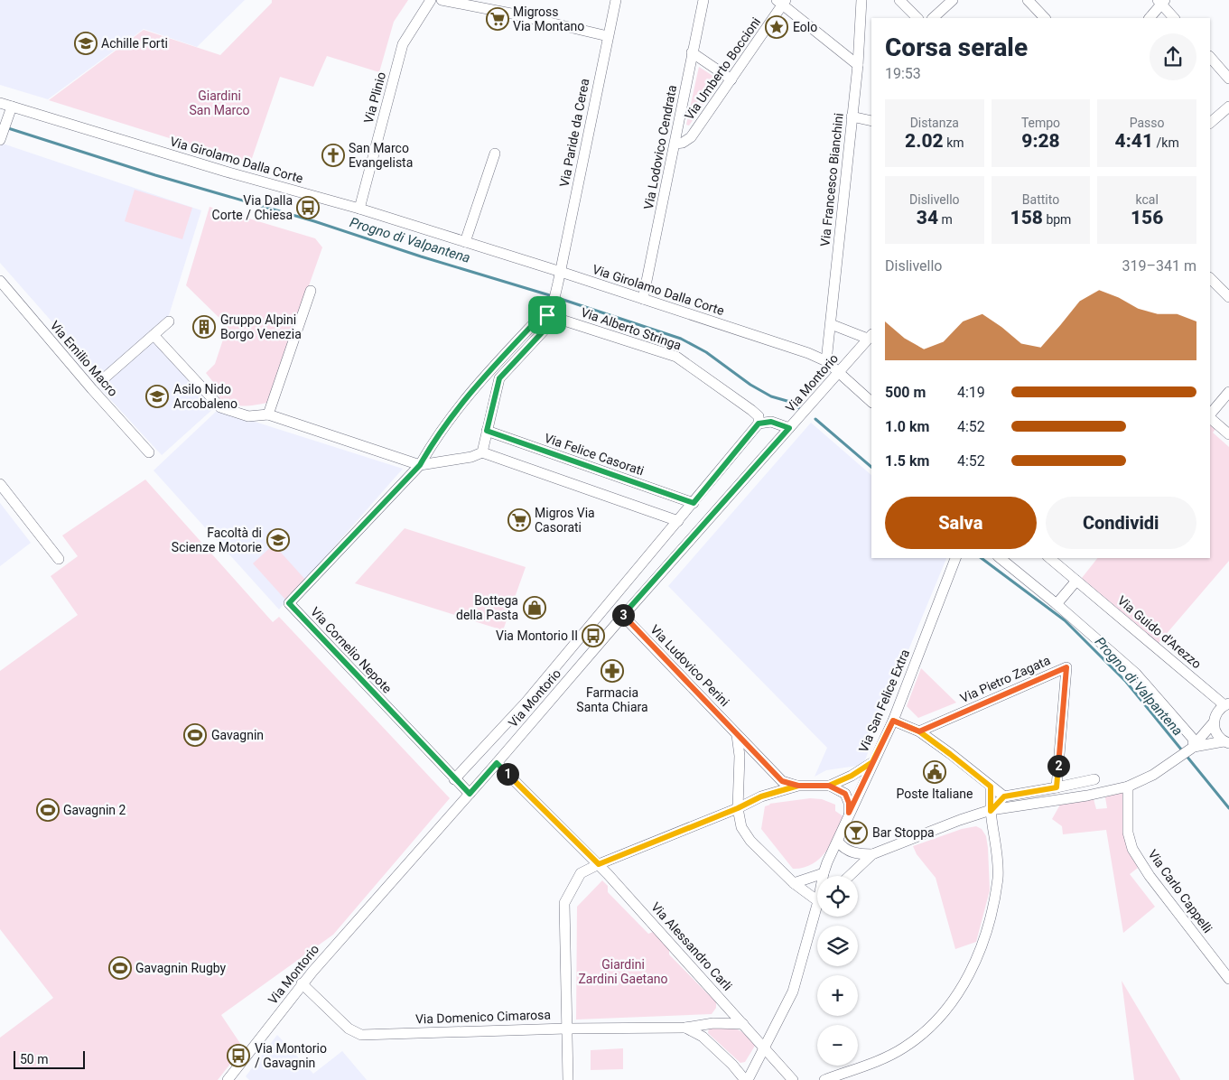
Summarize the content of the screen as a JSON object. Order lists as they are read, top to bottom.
{
  "streets": {
    "street": [
      "Via Umberto Boccioni",
      "Via Plinio",
      "Via Paride da Cerea",
      "Via Lodovico Cendrata",
      "Via Girolamo Dalla Corte",
      "Via Francesco Bianchini",
      "Via Alberto Stringa",
      "Via Emilio Macro",
      "Via Montorio",
      "Via Felice Casorati",
      "Via Guido d'Arezzo",
      "Via Cornelio Nepote",
      "Via Ludovico Perini",
      "Via Pietro Zagata",
      "Via San Felice Extra",
      "Via Carlo Cappelli",
      "Via Alessandro Carli",
      "Via Domenico Cimarosa"
    ]
  },
  "crossings": [
    ["Via Umberto Boccioni", "Via Lodovico Cendrata"],
    ["Via Plinio", "Via Girolamo Dalla Corte"],
    ["Via Paride da Cerea", "Via Girolamo Dalla Corte"],
    ["Via Paride da Cerea", "Via Alberto Stringa"],
    ["Via Paride da Cerea", "Via Felice Casorati"],
    ["Via Lodovico Cendrata", "Via Girolamo Dalla Corte"],
    ["Via Girolamo Dalla Corte", "Via Francesco Bianchini"],
    ["Via Girolamo Dalla Corte", "Via Montorio"],
    ["Via Francesco Bianchini", "Via Montorio"],
    ["Via Alberto Stringa", "Via Montorio"],
    ["Via Montorio", "Via Felice Casorati"],
    ["Via Montorio", "Via Cornelio Nepote"],
    ["Via Montorio", "Via Ludovico Perini"],
    ["Via Montorio", "Via Alessandro Carli"],
    ["Via Montorio", "Via Domenico Cimarosa"],
    ["Via Ludovico Perini", "Via San Felice Extra"],
    ["Via San Felice Extra", "Via Alessandro Carli"],
    ["Via Alessandro Carli", "Via Domenico Cimarosa"]
  ],
  "water": ["Progno di Valpantena"],
  "parks": ["Giardini San Marco", "Giardini Zardini Gaetano"],
  "places": {
    "supermarket": ["Migross Via Montano", "Migros Via Casorati"],
    "place": ["Eolo"],
    "school or university": ["Achille Forti", "Asilo Nido Arcobaleno", "Facoltà di Scienze Motorie"],
    "church": ["San Marco Evangelista"],
    "bus stop": ["Via Dalla Corte / Chiesa", "Via Montorio II", "Via Montorio / Gavagnin"],
    "building": ["Gruppo Alpini Borgo Venezia"],
    "shop": ["Bottega della Pasta"],
    "pharmacy": ["Farmacia Santa Chiara"],
    "sports": ["Gavagnin", "Gavagnin 2", "Gavagnin Rugby"],
    "public building": ["Poste Italiane"],
    "bar": ["Bar Stoppa"]
  },
  "scale_bar": "50 m",
  "page": {
    "heading": ["Corsa serale", "19:53"],
    "stats": [
      ["Distanza", "2.02 km"],
      ["Tempo", "9:28"],
      ["Passo", "4:41 /km"],
      ["Dislivello", "34 m"],
      ["Battito", "158 bpm"],
      ["kcal", "156"]
    ],
    "chart": ["Dislivello", "319–341 m"],
    "list": [
      {
        "name": "500 m",
        "note": "4:19"
      },
      {
        "name": "1.0 km",
        "note": "4:52"
      },
      {
        "name": "1.5 km",
        "note": "4:52"
      }
    ],
    "buttons": ["Salva", "Condividi"],
    "pins": ["3", "2", "1"],
    "map_buttons": ["+", "−"],
    "scale": "50 m"
  }
}
